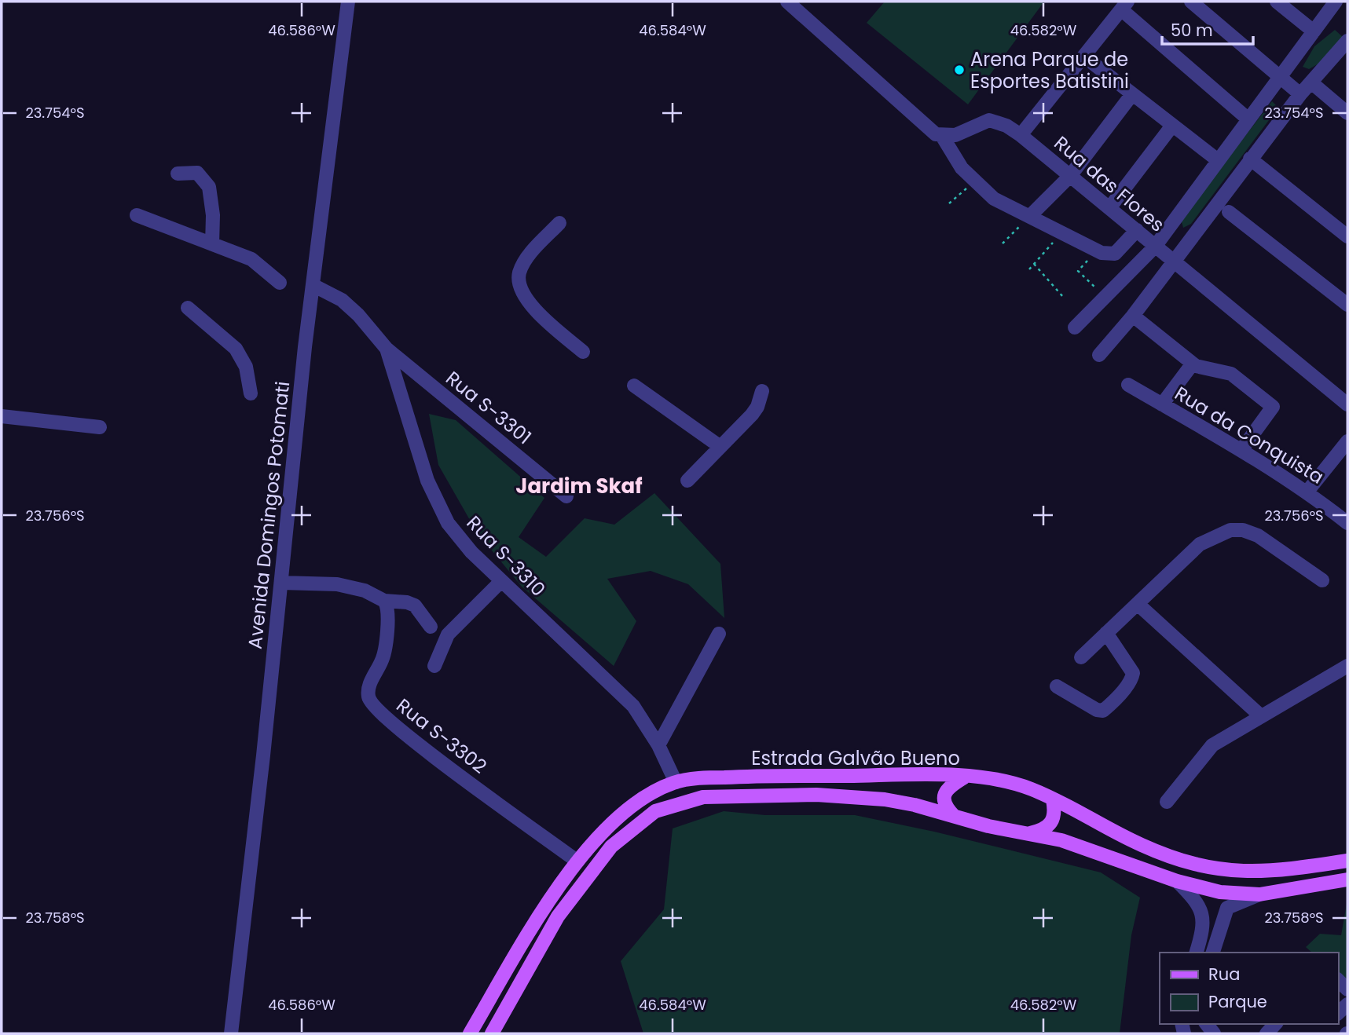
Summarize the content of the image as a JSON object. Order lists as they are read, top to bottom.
{
  "streets": {
    "main road": ["Estrada Galvão Bueno"],
    "street": [
      "Rua das Flores",
      "Rua S-3301",
      "Rua da Conquista",
      "Avenida Domingos Potomati",
      "Rua S-3310",
      "Rua S-3302"
    ]
  },
  "crossings": [
    ["Rua S-3301", "Rua S-3310"],
    ["Avenida Domingos Potomati", "Rua S-3310"],
    ["Rua S-3310", "Estrada Galvão Bueno"],
    ["Rua S-3302", "Estrada Galvão Bueno"]
  ],
  "districts": ["Jardim Skaf"],
  "places": ["Arena Parque de Esportes Batistini"],
  "legend": ["Rua", "Parque"],
  "scale_bar": "50 m",
  "coordinates": [
    "46.586°W",
    "46.584°W",
    "46.582°W",
    "23.754°S",
    "23.756°S",
    "23.758°S"
  ]
}
